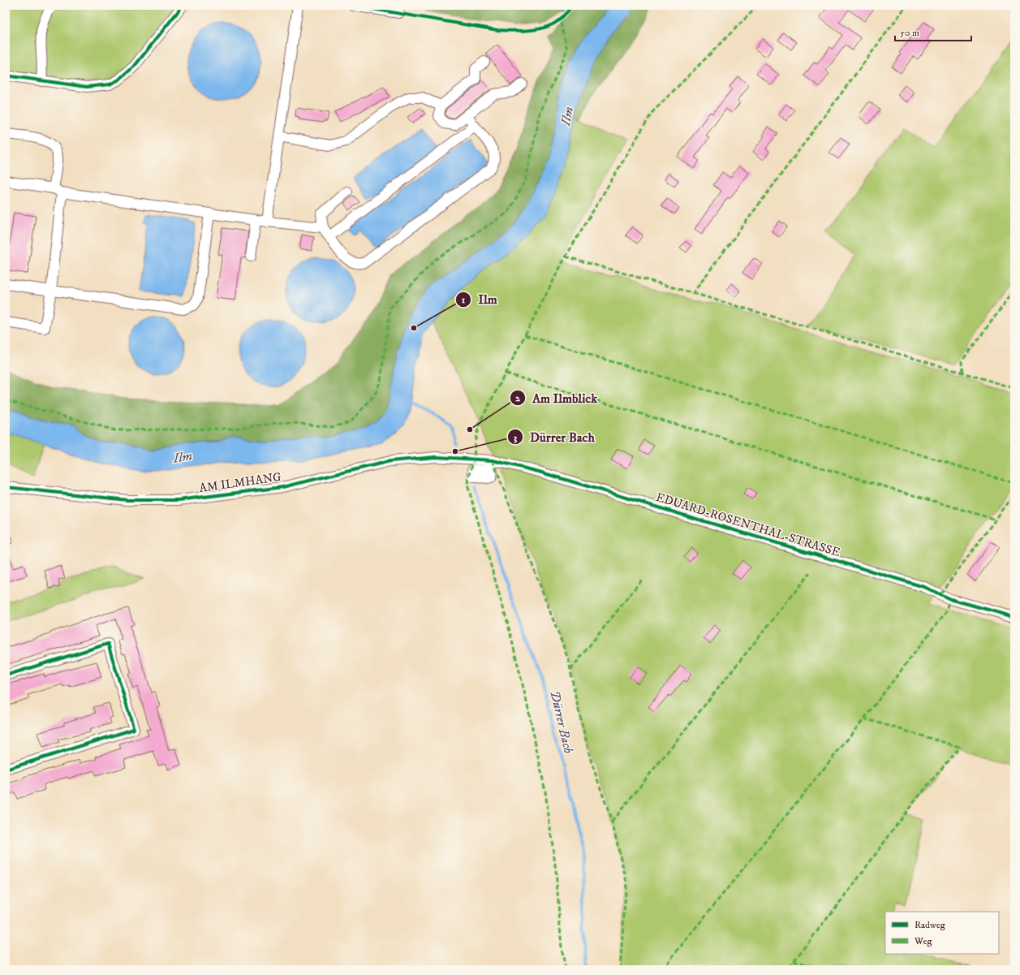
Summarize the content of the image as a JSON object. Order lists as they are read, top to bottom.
{
  "streets": {
    "street": ["AM ILMHANG", "EDUARD-ROSENTHAL-STRASSE"]
  },
  "crossings": [
    ["AM ILMHANG", "EDUARD-ROSENTHAL-STRASSE"]
  ],
  "water": ["Ilm", "Dürrer Bach"],
  "places": ["Ilm", "Am Ilmblick", "Dürrer Bach"],
  "legend": ["Radweg", "Weg"],
  "scale_bar": "50 m"
}
